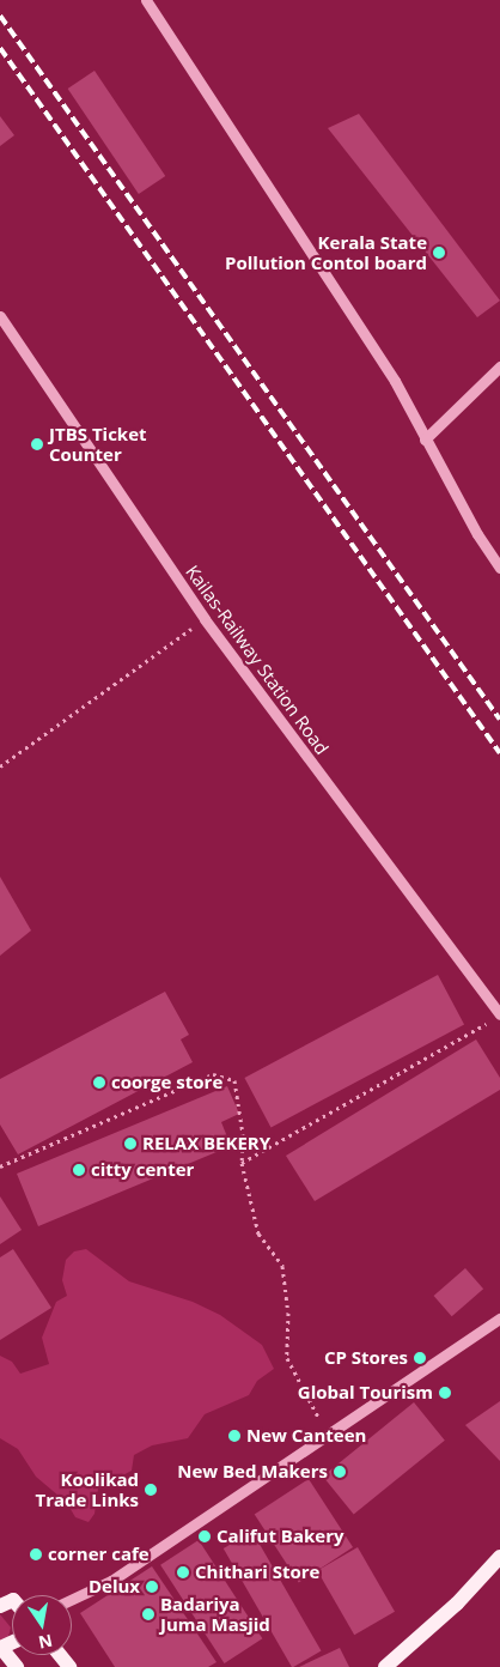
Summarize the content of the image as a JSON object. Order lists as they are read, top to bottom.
{
  "streets": {
    "street": ["Kailas-Railway Station Road"]
  },
  "places": [
    "Kerala State Pollution Contol board",
    "JTBS Ticket Counter",
    "coorge store",
    "RELAX BEKERY",
    "citty center",
    "CP Stores",
    "Global Tourism",
    "New Canteen",
    "New Bed Makers",
    "Koolikad Trade Links",
    "Califut Bakery",
    "corner cafe",
    "Chithari Store",
    "Delux",
    "Badariya Juma Masjid"
  ],
  "north": "bottom"
}
